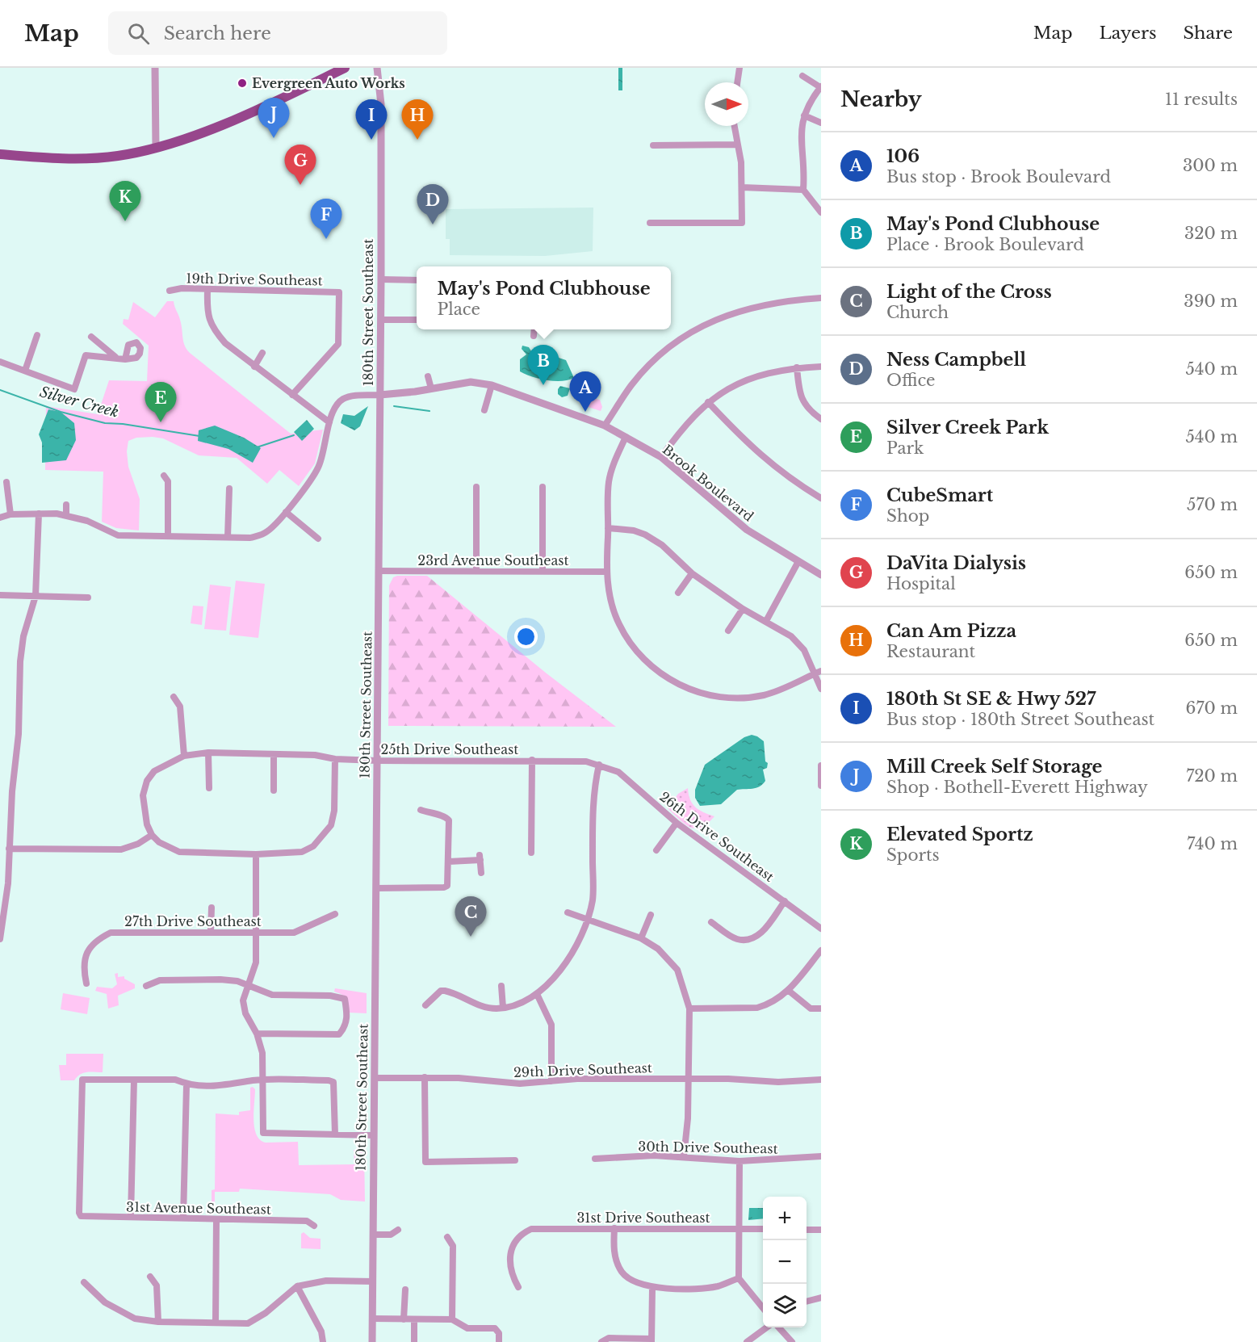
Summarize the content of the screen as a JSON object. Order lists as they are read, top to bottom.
{
  "streets": {
    "street": [
      "19th Drive Southeast",
      "180th Street Southeast",
      "Brook Boulevard",
      "23rd Avenue Southeast",
      "25th Drive Southeast",
      "26th Drive Southeast",
      "27th Drive Southeast",
      "29th Drive Southeast",
      "30th Drive Southeast",
      "31st Avenue Southeast",
      "31st Drive Southeast"
    ]
  },
  "crossings": [
    ["180th Street Southeast", "Brook Boulevard"],
    ["180th Street Southeast", "23rd Avenue Southeast"],
    ["180th Street Southeast", "25th Drive Southeast"],
    ["180th Street Southeast", "29th Drive Southeast"],
    ["25th Drive Southeast", "26th Drive Southeast"]
  ],
  "water": ["Silver Creek"],
  "places": ["Evergreen Auto Works"],
  "north": "right",
  "page": {
    "header": "Map",
    "search": "Search here",
    "nav": ["Map", "Layers", "Share"],
    "heading": ["Nearby", "11 results"],
    "pins": [
      "J",
      "H",
      "I",
      "G",
      "K",
      "D",
      "F",
      "B",
      "A",
      "E",
      "C"
    ],
    "list": [
      {
        "mark": "A",
        "name": "106",
        "note": "Bus stop · Brook Boulevard",
        "value": "300 m"
      },
      {
        "mark": "B",
        "name": "May's Pond Clubhouse",
        "note": "Place · Brook Boulevard",
        "value": "320 m"
      },
      {
        "mark": "C",
        "name": "Light of the Cross",
        "note": "Church",
        "value": "390 m"
      },
      {
        "mark": "D",
        "name": "Ness Campbell",
        "note": "Office",
        "value": "540 m"
      },
      {
        "mark": "E",
        "name": "Silver Creek Park",
        "note": "Park",
        "value": "540 m"
      },
      {
        "mark": "F",
        "name": "CubeSmart",
        "note": "Shop",
        "value": "570 m"
      },
      {
        "mark": "G",
        "name": "DaVita Dialysis",
        "note": "Hospital",
        "value": "650 m"
      },
      {
        "mark": "H",
        "name": "Can Am Pizza",
        "note": "Restaurant",
        "value": "650 m"
      },
      {
        "mark": "I",
        "name": "180th St SE & Hwy 527",
        "note": "Bus stop · 180th Street Southeast",
        "value": "670 m"
      },
      {
        "mark": "J",
        "name": "Mill Creek Self Storage",
        "note": "Shop · Bothell-Everett Highway",
        "value": "720 m"
      },
      {
        "mark": "K",
        "name": "Elevated Sportz",
        "note": "Sports",
        "value": "740 m"
      }
    ],
    "popup": ["May's Pond Clubhouse", "Place"],
    "map_buttons": ["+", "−"]
  }
}
